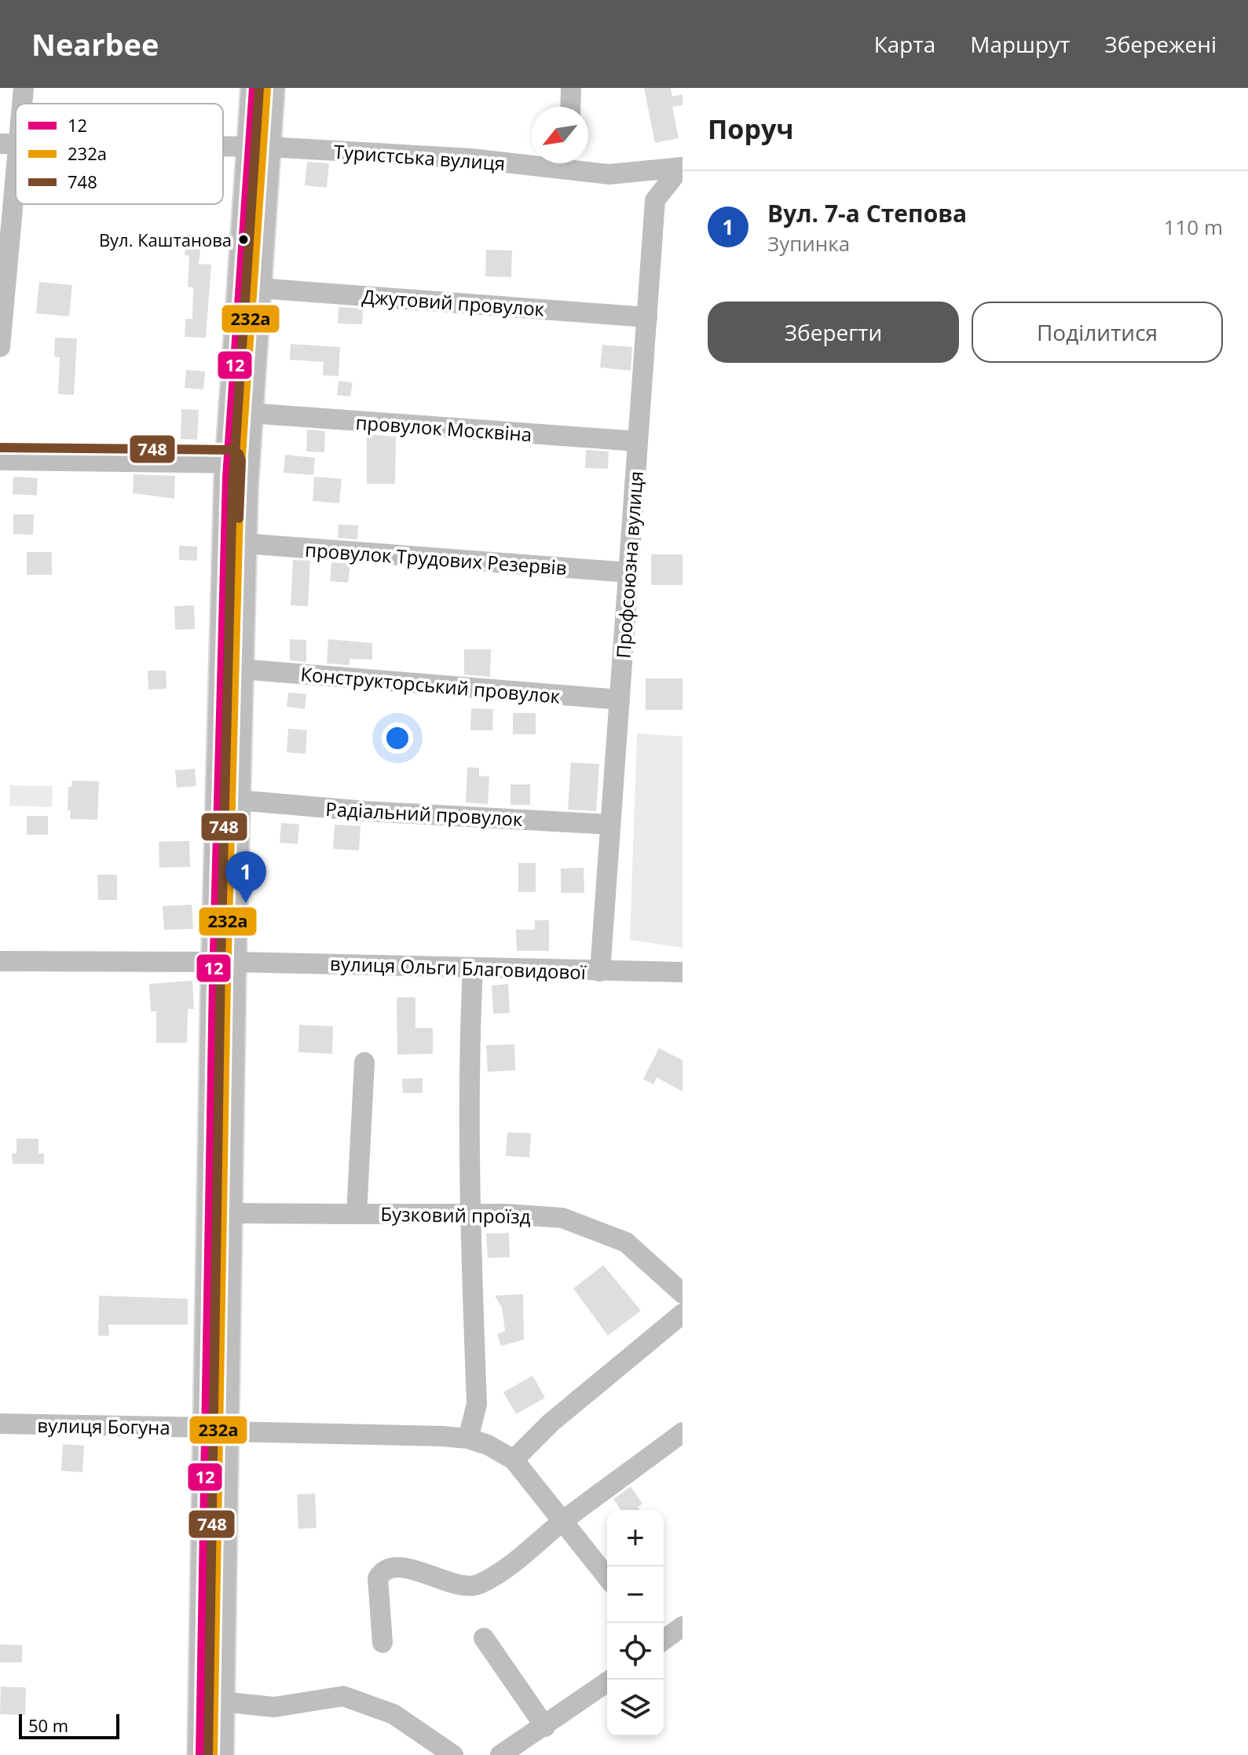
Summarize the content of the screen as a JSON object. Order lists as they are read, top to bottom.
{
  "streets": {
    "street": [
      "Туристська вулиця",
      "Джутовий провулок",
      "провулок Москвіна",
      "провулок Трудових Резервів",
      "Профсоюзна вулиця",
      "Конструкторський провулок",
      "Радіальний провулок",
      "вулиця Ольги Благовидової",
      "Бузковий проїзд",
      "вулиця Богуна"
    ]
  },
  "crossings": [
    ["Туристська вулиця", "Профсоюзна вулиця"],
    ["Джутовий провулок", "Профсоюзна вулиця"],
    ["провулок Москвіна", "Профсоюзна вулиця"],
    ["провулок Трудових Резервів", "Профсоюзна вулиця"],
    ["Профсоюзна вулиця", "Конструкторський провулок"],
    ["Профсоюзна вулиця", "Радіальний провулок"],
    ["Профсоюзна вулиця", "вулиця Ольги Благовидової"]
  ],
  "places": ["Вул. Каштанова"],
  "lines": ["transit line 12", "transit line 748", "transit line 232а"],
  "legend": ["12", "232а", "748"],
  "scale_bar": "50 m",
  "north": "bottom left",
  "page": {
    "header": "Nearbee",
    "nav": ["Карта", "Маршрут", "Збережені"],
    "heading": "Поруч",
    "list": [
      {
        "mark": "1",
        "name": "Вул. 7-а Степова",
        "note": "Зупинка",
        "value": "110 m"
      }
    ],
    "buttons": ["Зберегти", "Поділитися"],
    "pins": "1",
    "map_buttons": ["+", "−"],
    "scale": "50 m"
  }
}
